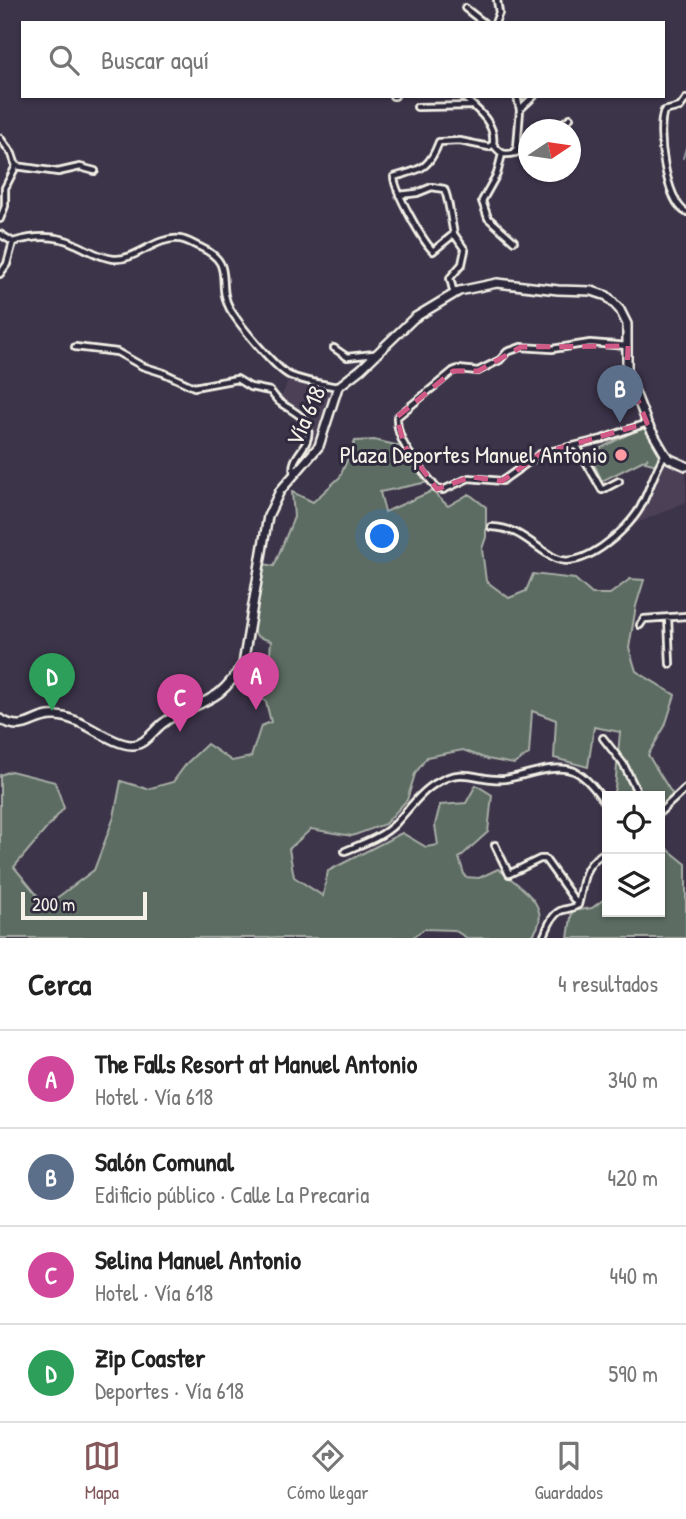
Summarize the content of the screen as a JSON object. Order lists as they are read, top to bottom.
{
  "streets": {
    "street": ["Vía 618"]
  },
  "places": ["Plaza Deportes Manuel Antonio"],
  "scale_bar": "200 m",
  "north": "right",
  "page": {
    "search": "Buscar aquí",
    "pins": [
      "B",
      "A",
      "D",
      "C"
    ],
    "scale": "200 m",
    "heading": ["Cerca", "4 resultados"],
    "list": [
      {
        "mark": "A",
        "name": "The Falls Resort at Manuel Antonio",
        "note": "Hotel · Vía 618",
        "value": "340 m"
      },
      {
        "mark": "B",
        "name": "Salón Comunal",
        "note": "Edificio público · Calle La Precaria",
        "value": "420 m"
      },
      {
        "mark": "C",
        "name": "Selina Manuel Antonio",
        "note": "Hotel · Vía 618",
        "value": "440 m"
      },
      {
        "mark": "D",
        "name": "Zip Coaster",
        "note": "Deportes · Vía 618",
        "value": "590 m"
      }
    ],
    "nav": ["Mapa", "Cómo llegar", "Guardados"]
  }
}
